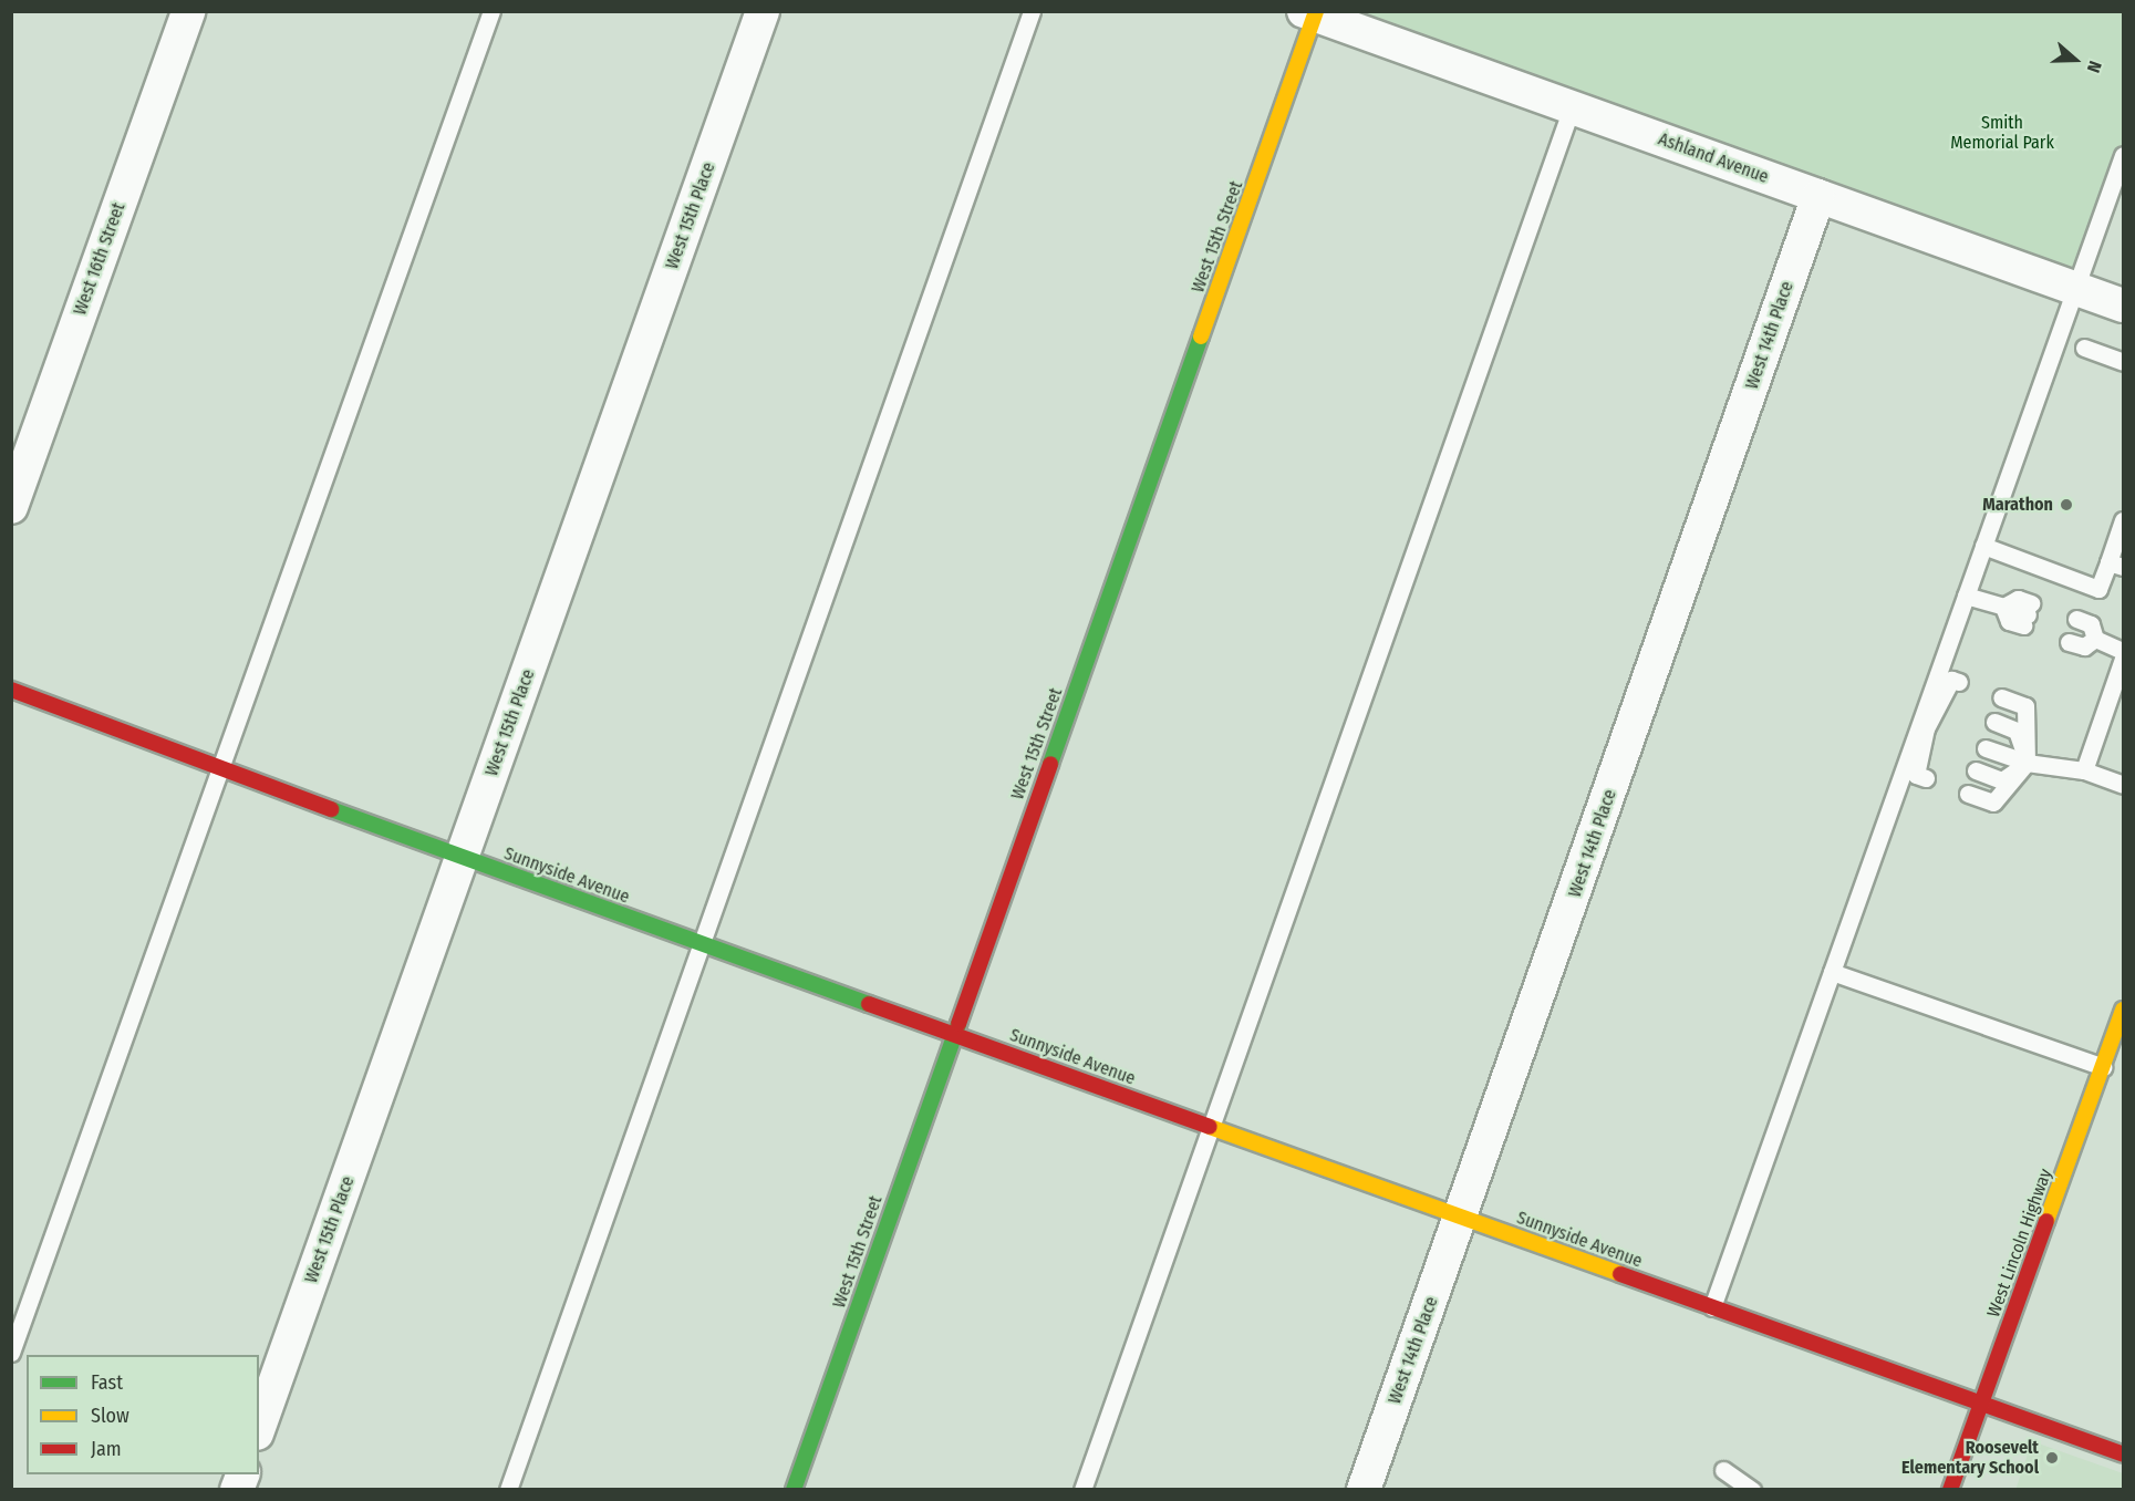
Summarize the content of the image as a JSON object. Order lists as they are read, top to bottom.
{
  "streets": {
    "street": [
      "Ashland Avenue",
      "West 15th Place",
      "West 15th Street",
      "West 16th Street",
      "West 14th Place",
      "Sunnyside Avenue",
      "West Lincoln Highway"
    ]
  },
  "crossings": [
    ["Ashland Avenue", "West 15th Street"],
    ["Ashland Avenue", "West 14th Place"],
    ["West 15th Place", "Sunnyside Avenue"],
    ["West 15th Street", "Sunnyside Avenue"],
    ["West 14th Place", "Sunnyside Avenue"],
    ["Sunnyside Avenue", "West Lincoln Highway"]
  ],
  "parks": ["Smith Memorial Park"],
  "places": ["Marathon", "Roosevelt Elementary School"],
  "legend": ["Fast", "Slow", "Jam"],
  "north": "right"
}
